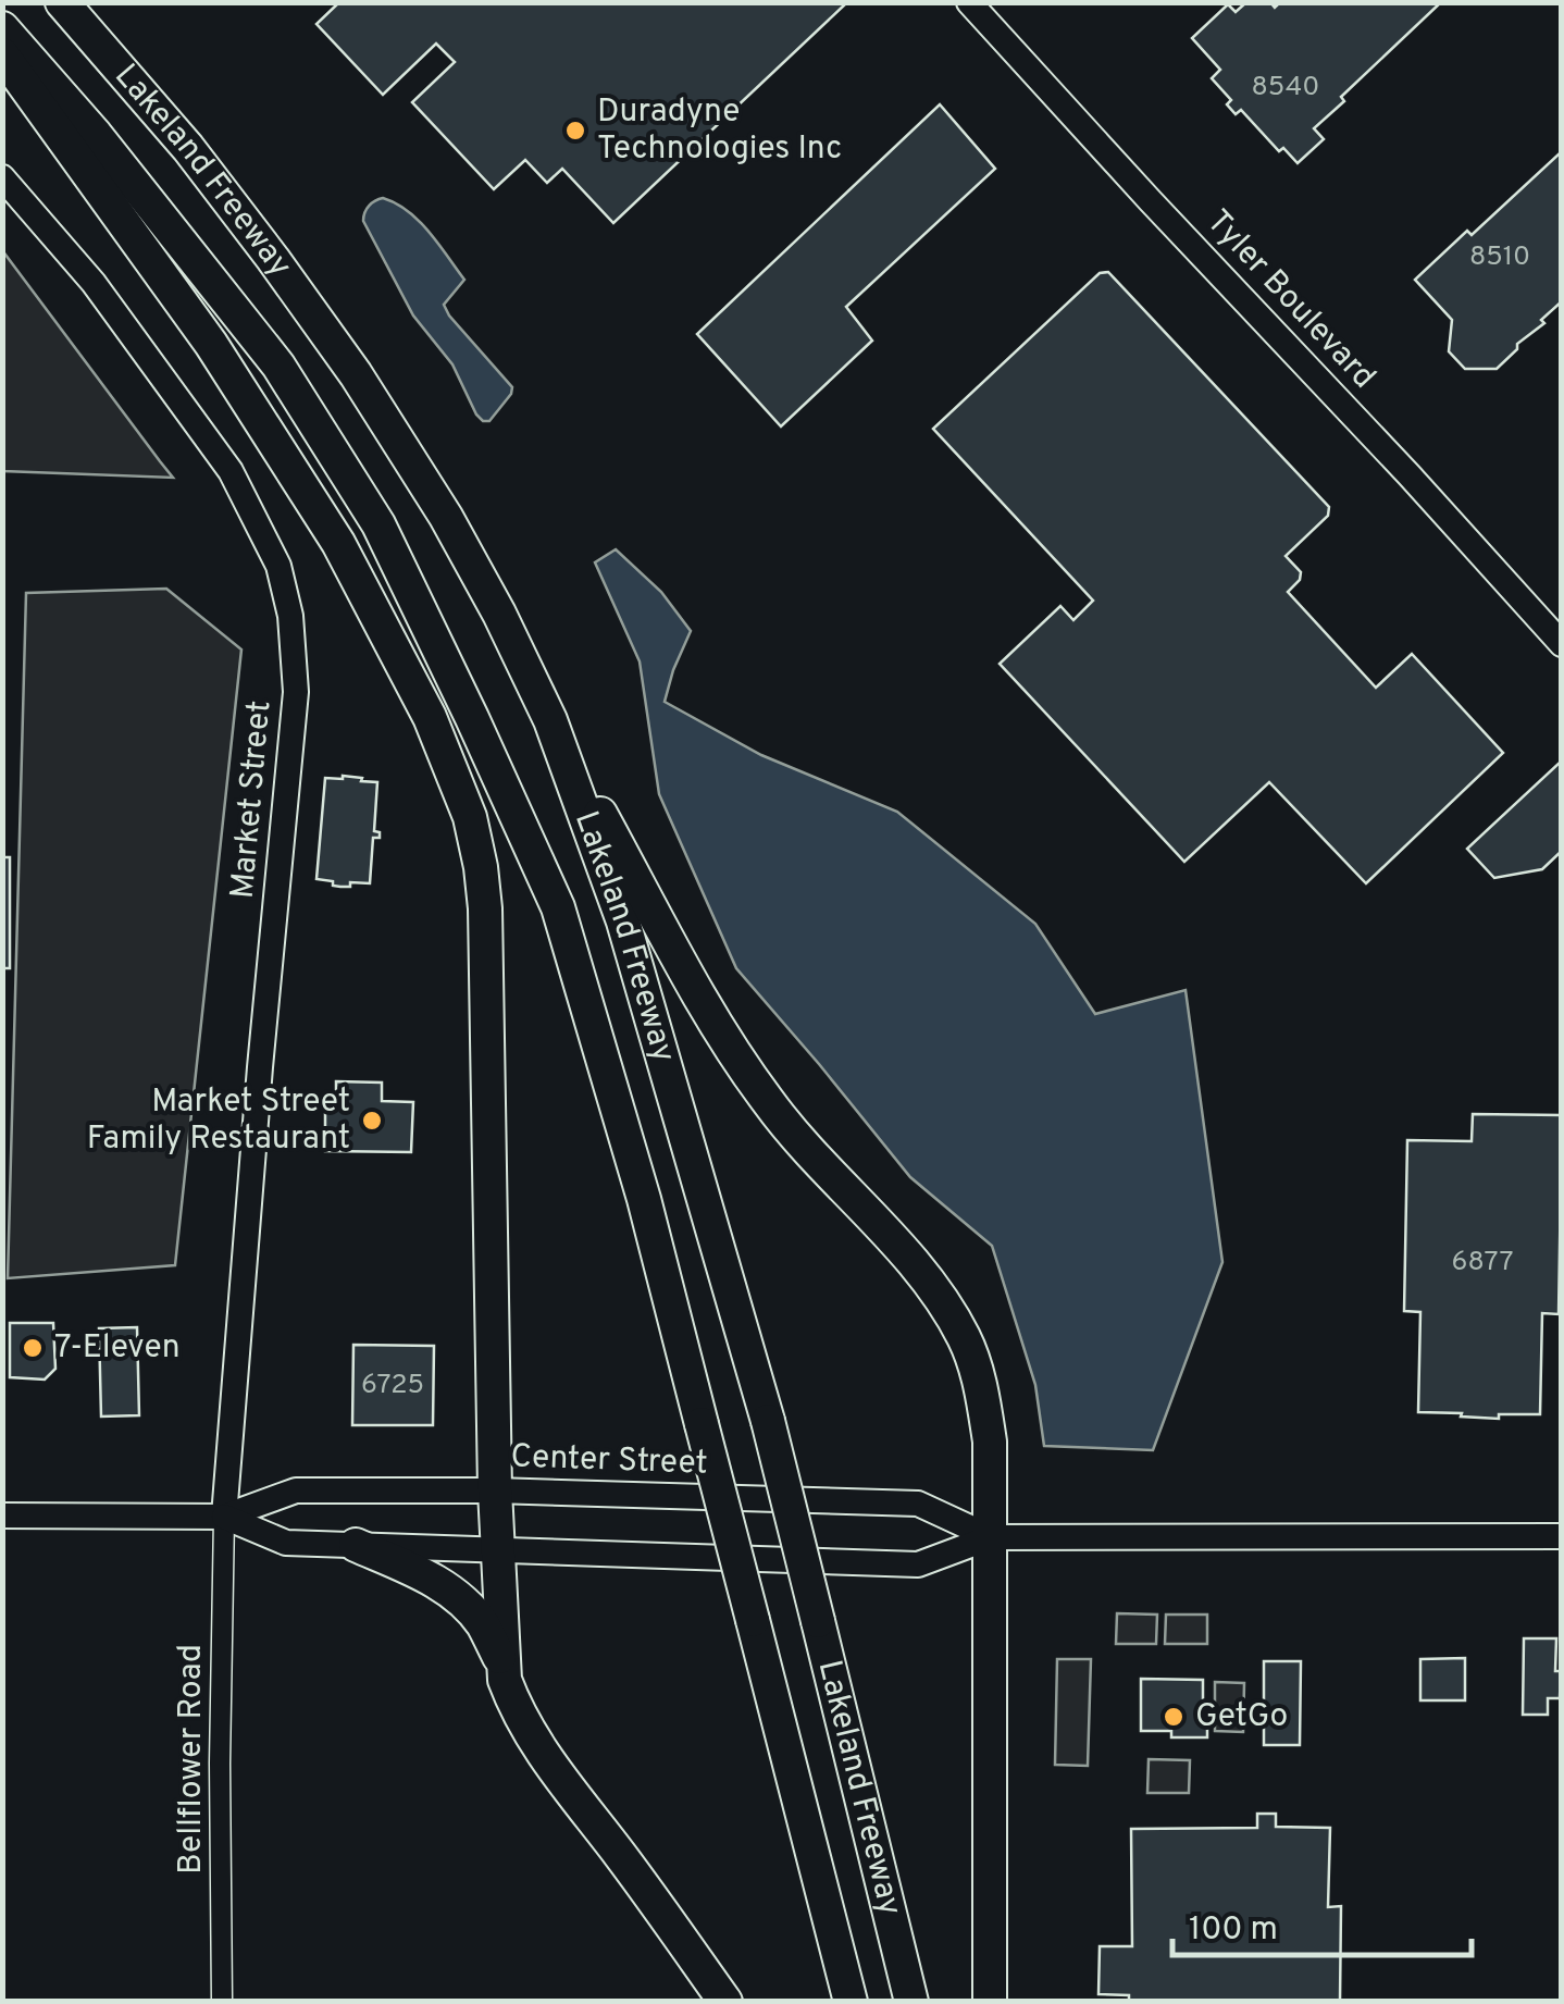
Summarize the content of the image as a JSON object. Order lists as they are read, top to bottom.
{
  "streets": {
    "highway": ["Lakeland Freeway"],
    "main road": ["Tyler Boulevard", "Market Street", "Center Street"],
    "street": ["Bellflower Road"]
  },
  "crossings": [
    ["Market Street", "Center Street"],
    ["Market Street", "Bellflower Road"],
    ["Center Street", "Bellflower Road"]
  ],
  "places": [
    "Duradyne Technologies Inc",
    "Market Street Family Restaurant",
    "7-Eleven",
    "GetGo"
  ],
  "house_numbers": [
    "8540",
    "8510",
    "6877",
    "6725"
  ],
  "scale_bar": "100 m"
}
